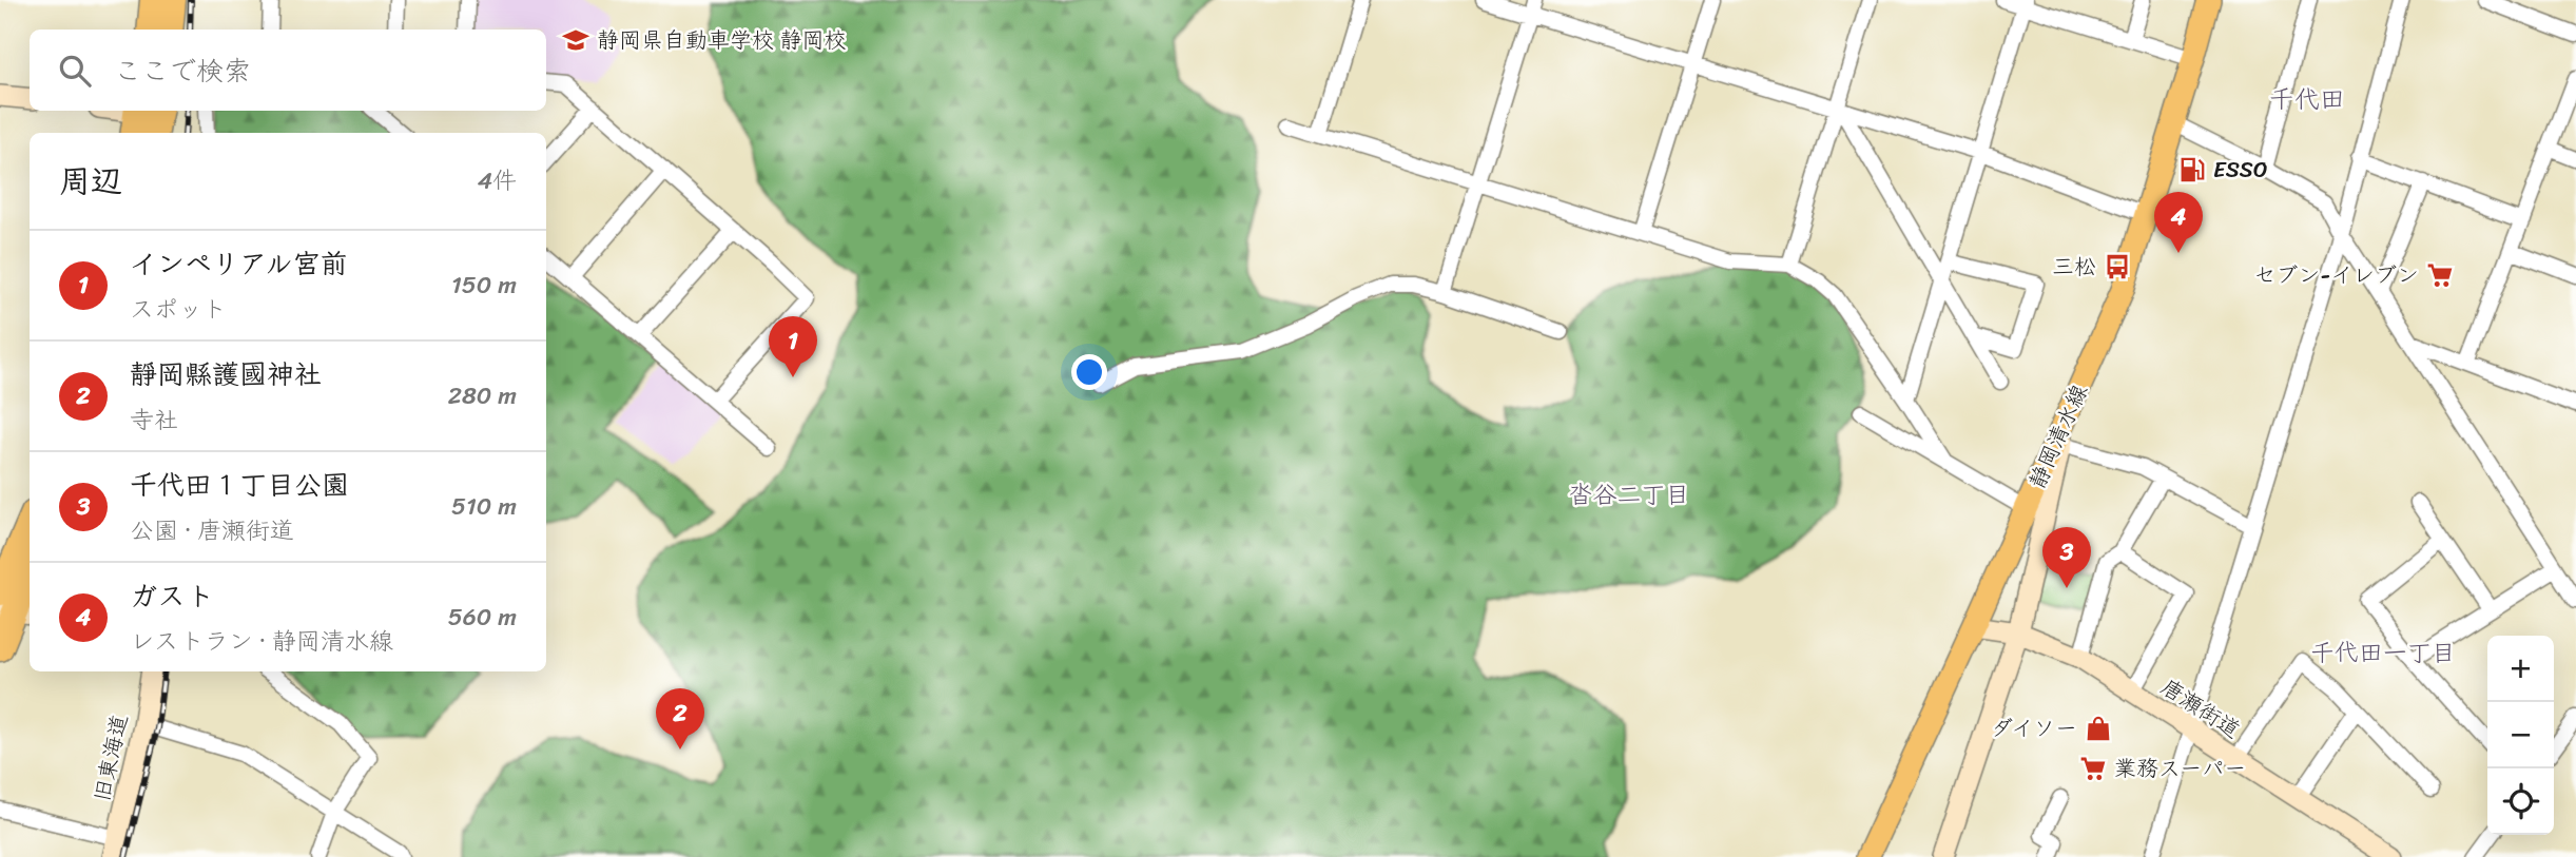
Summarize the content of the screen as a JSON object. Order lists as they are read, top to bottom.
{
  "streets": {
    "main road": ["静岡清水線"],
    "street": ["唐瀬街道", "旧東海道"]
  },
  "crossings": [
    ["静岡清水線", "唐瀬街道"]
  ],
  "districts": ["千代田", "沓谷二丁目", "千代田一丁目"],
  "places": {
    "school or university": ["静岡県自動車学校 静岡校"],
    "fuel station": ["ESSO"],
    "bus stop": ["三松"],
    "supermarket": ["セブン-イレブン", "業務スーパー"],
    "shop": ["ダイソー"]
  },
  "page": {
    "search": "ここで検索",
    "heading": ["周辺", "4件"],
    "pins": [
      "4",
      "1",
      "3",
      "2"
    ],
    "list": [
      {
        "mark": "1",
        "name": "インペリアル宮前",
        "note": "スポット",
        "value": "150 m"
      },
      {
        "mark": "2",
        "name": "靜岡縣護國神社",
        "note": "寺社",
        "value": "280 m"
      },
      {
        "mark": "3",
        "name": "千代田１丁目公園",
        "note": "公園 · 唐瀬街道",
        "value": "510 m"
      },
      {
        "mark": "4",
        "name": "ガスト",
        "note": "レストラン · 静岡清水線",
        "value": "560 m"
      }
    ],
    "map_buttons": ["+", "−"]
  }
}
